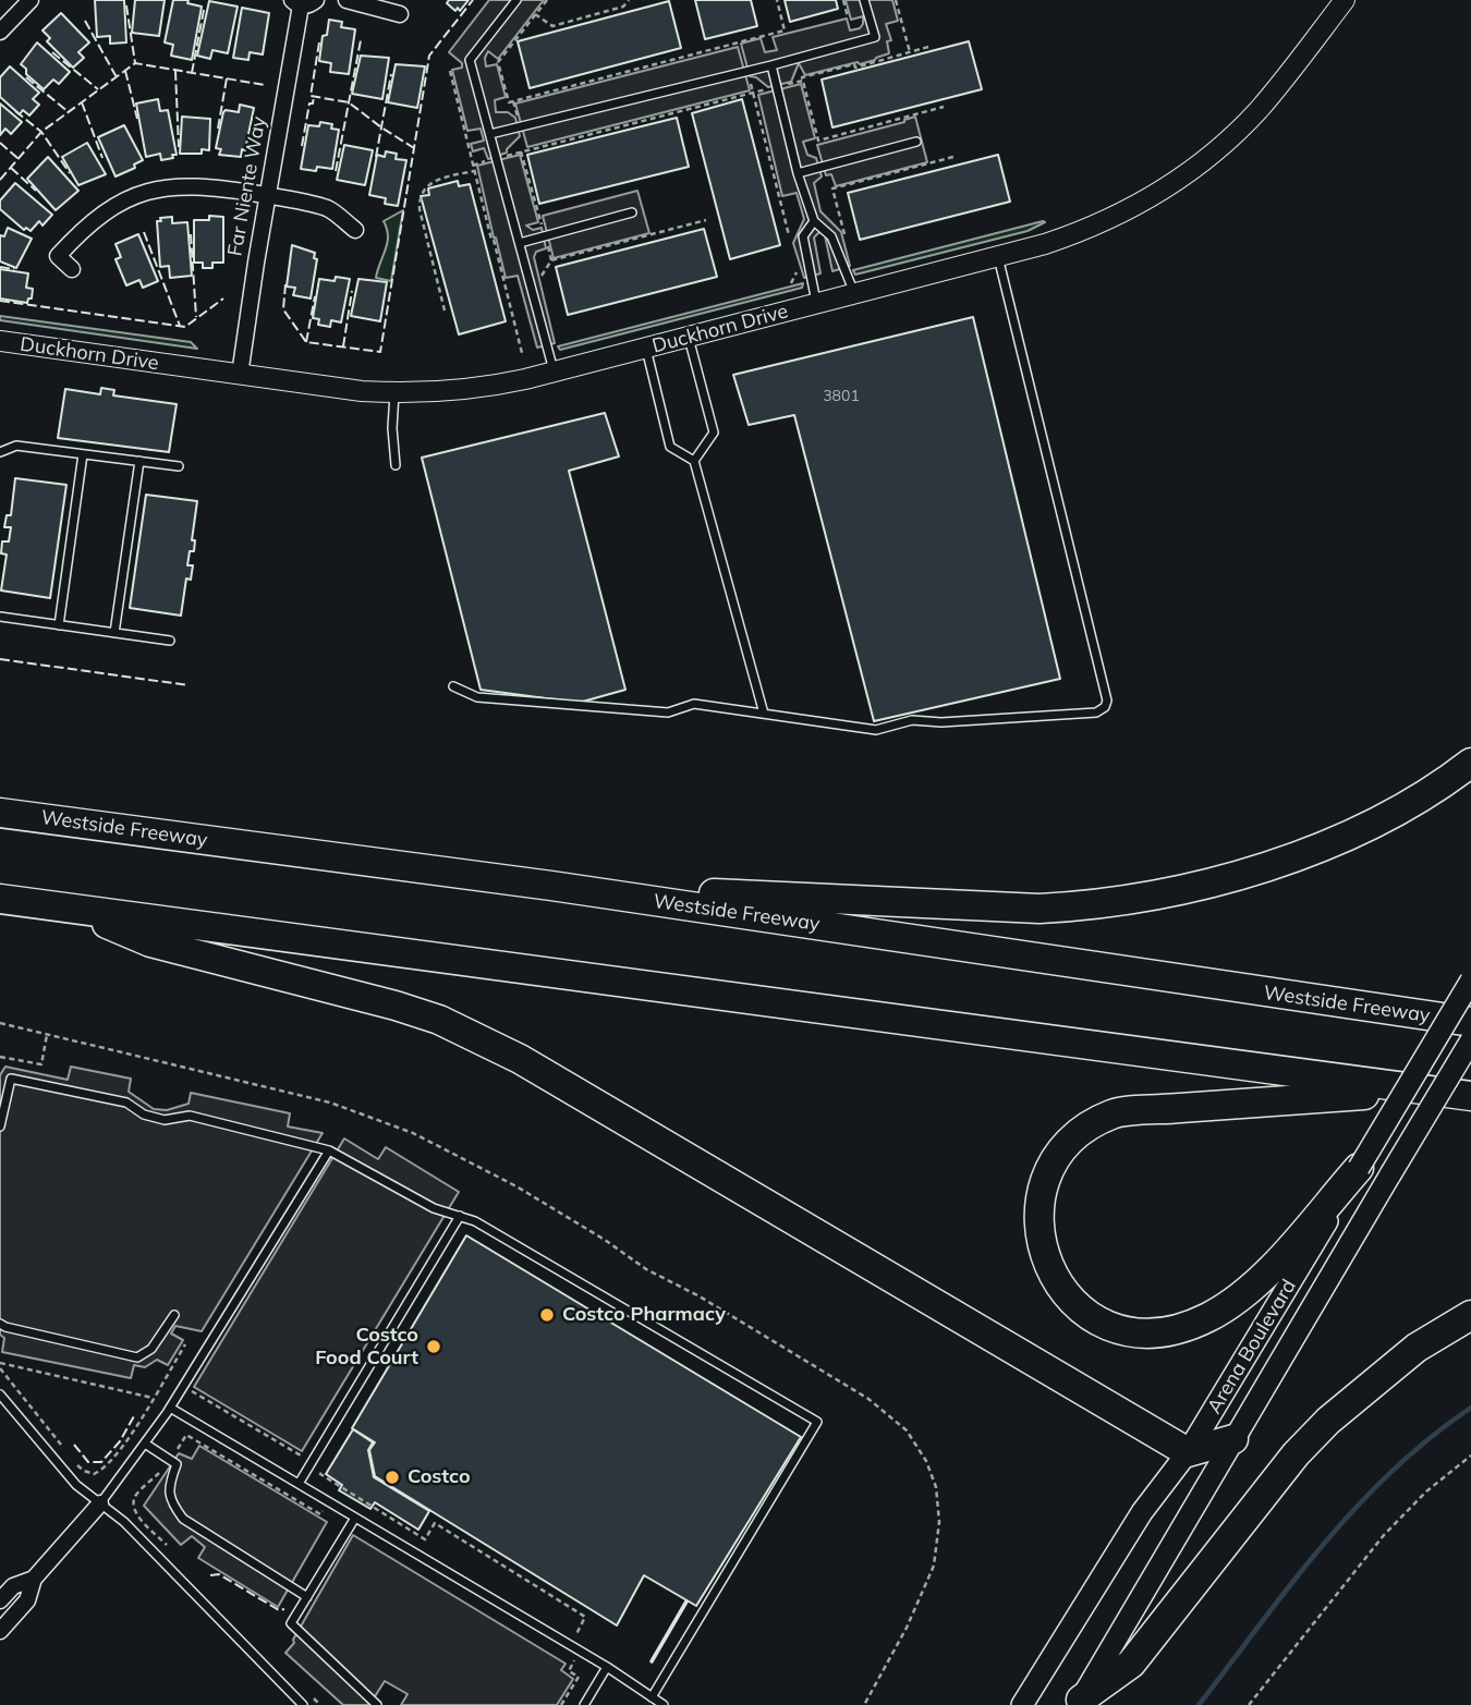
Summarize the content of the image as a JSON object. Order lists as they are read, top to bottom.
{
  "streets": {
    "highway": ["Westside Freeway"],
    "main road": ["Arena Boulevard"],
    "street": ["Far Niente Way", "Duckhorn Drive"]
  },
  "crossings": [
    ["Far Niente Way", "Duckhorn Drive"],
    ["Westside Freeway", "Arena Boulevard"]
  ],
  "places": ["Costco Pharmacy", "Costco Food Court", "Costco"],
  "house_numbers": ["3801"]
}
